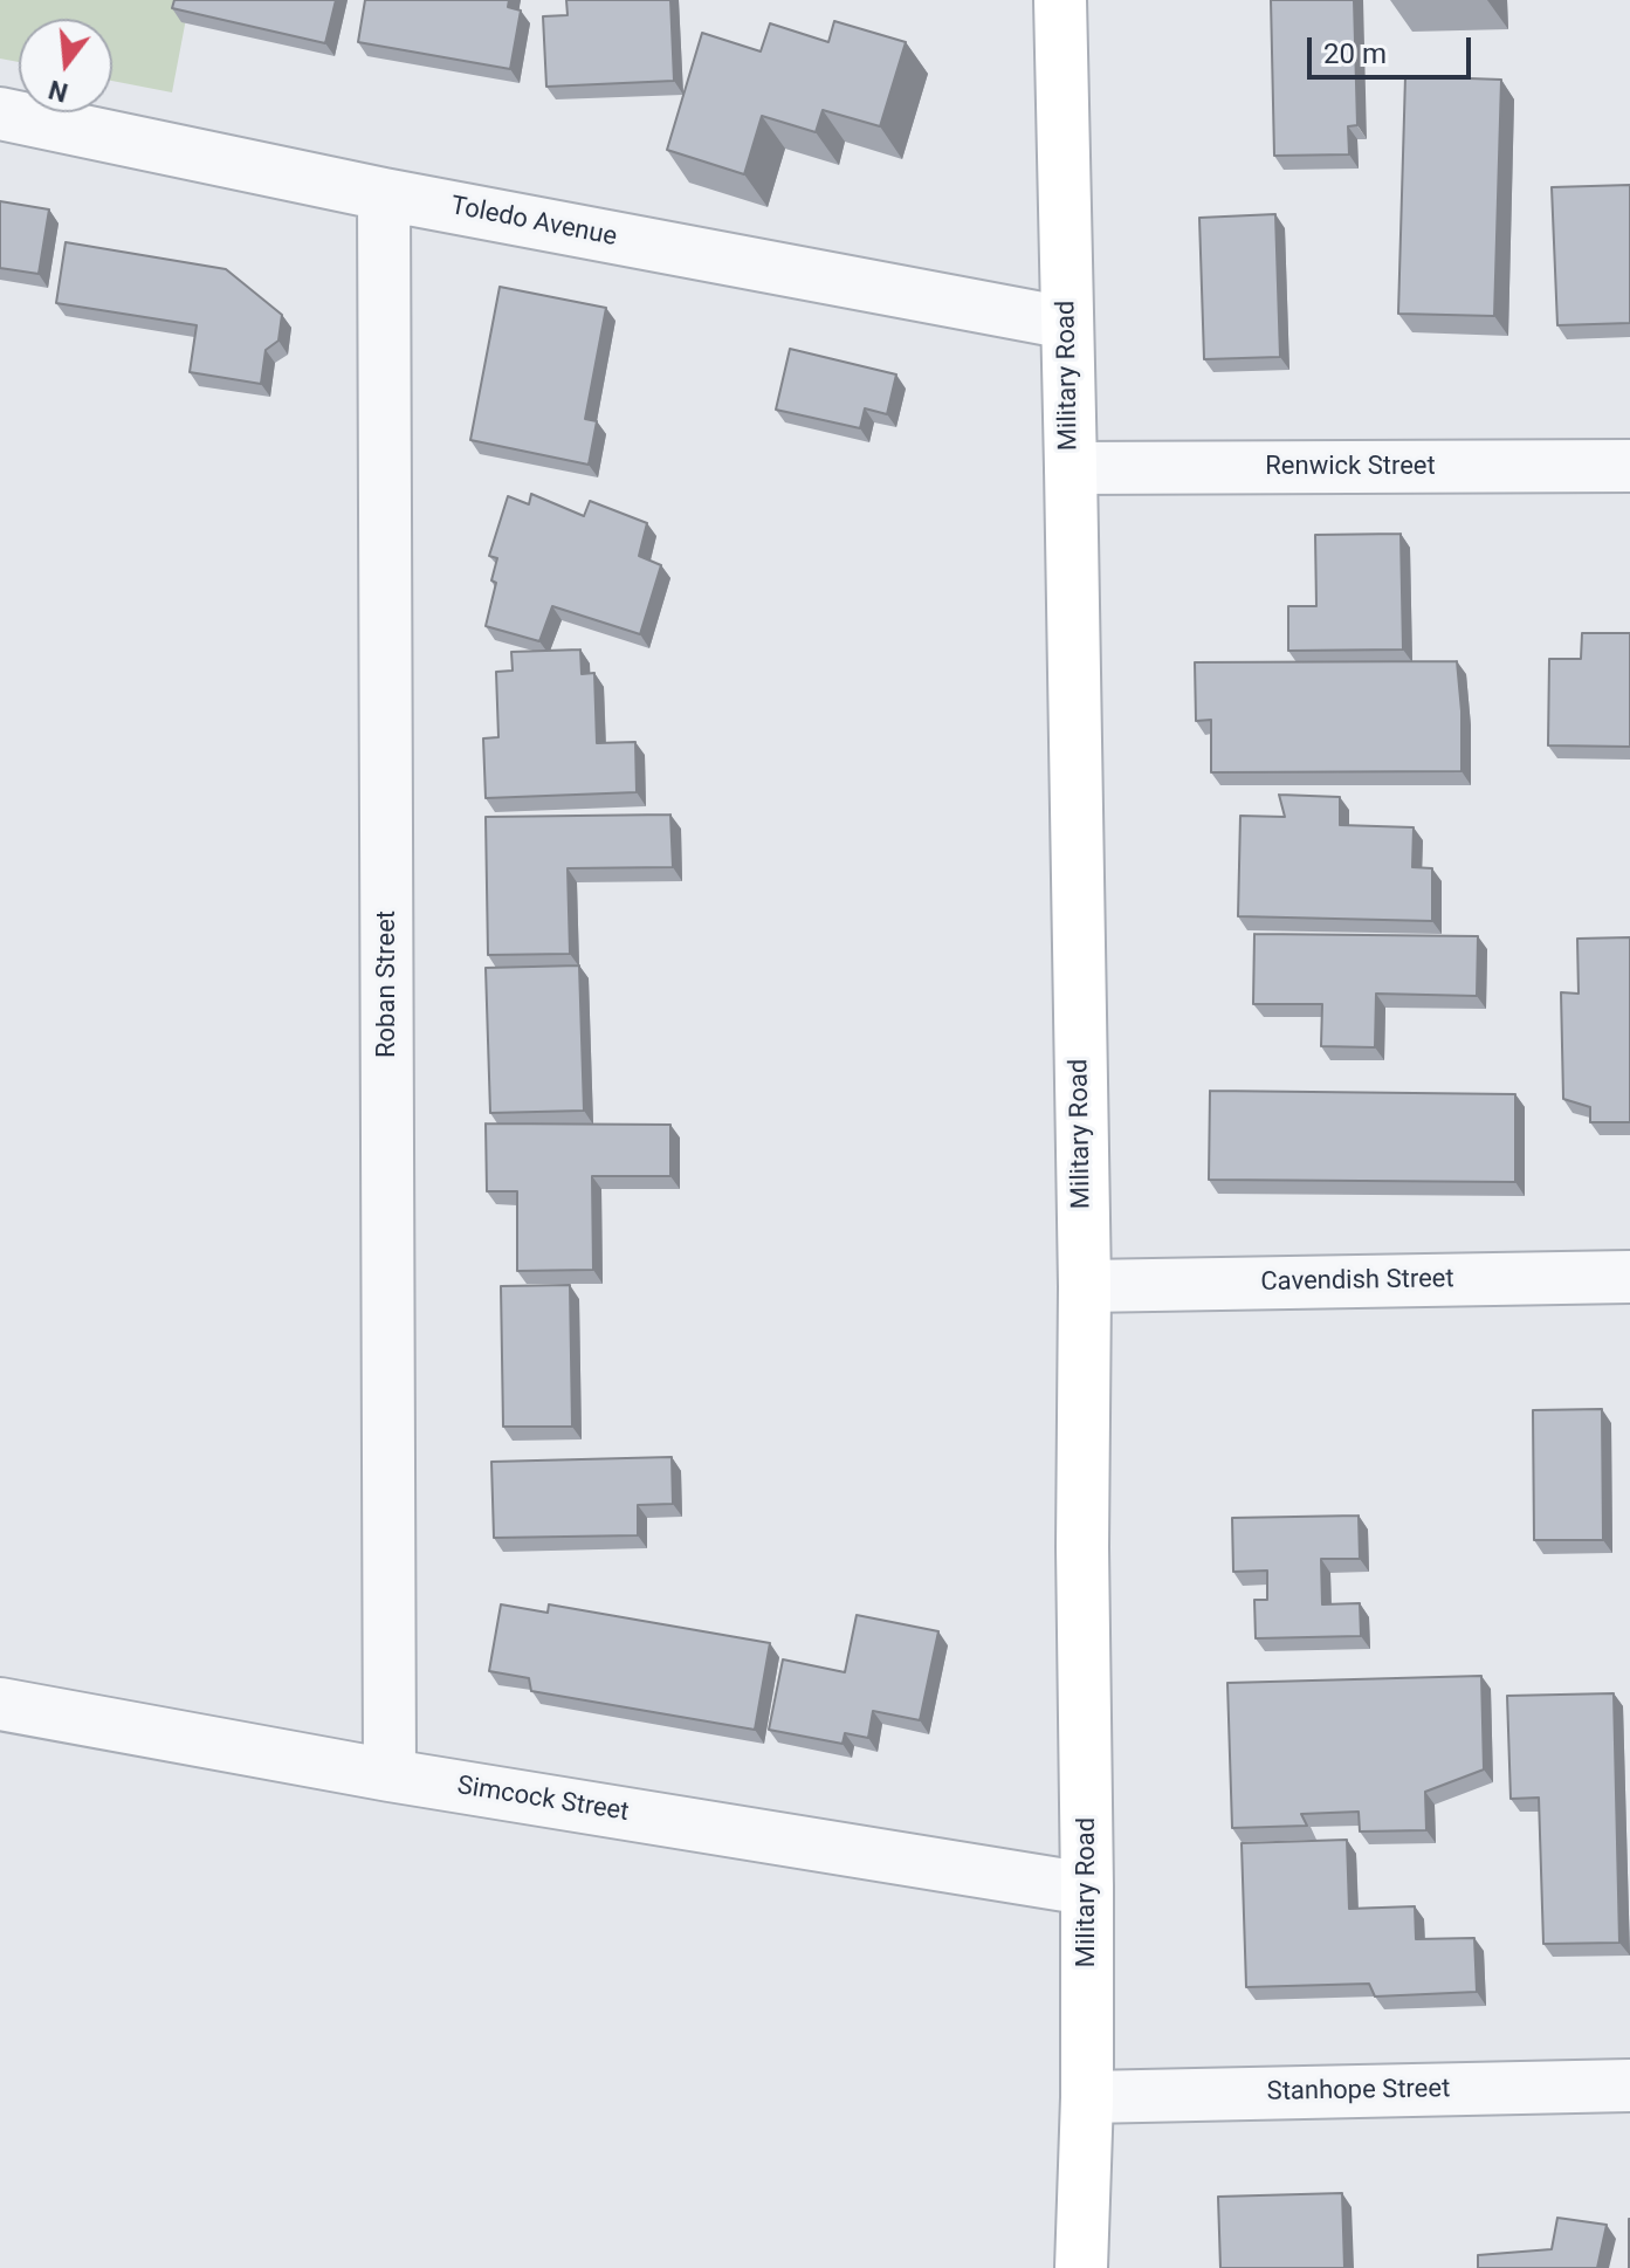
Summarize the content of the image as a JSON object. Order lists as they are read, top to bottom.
{
  "streets": {
    "street": [
      "Toledo Avenue",
      "Military Road",
      "Renwick Street",
      "Roban Street",
      "Cavendish Street",
      "Simcock Street",
      "Stanhope Street"
    ]
  },
  "crossings": [
    ["Toledo Avenue", "Military Road"],
    ["Toledo Avenue", "Roban Street"],
    ["Military Road", "Renwick Street"],
    ["Military Road", "Cavendish Street"],
    ["Military Road", "Simcock Street"],
    ["Military Road", "Stanhope Street"],
    ["Roban Street", "Simcock Street"]
  ],
  "scale_bar": "20 m",
  "north": "bottom"
}
